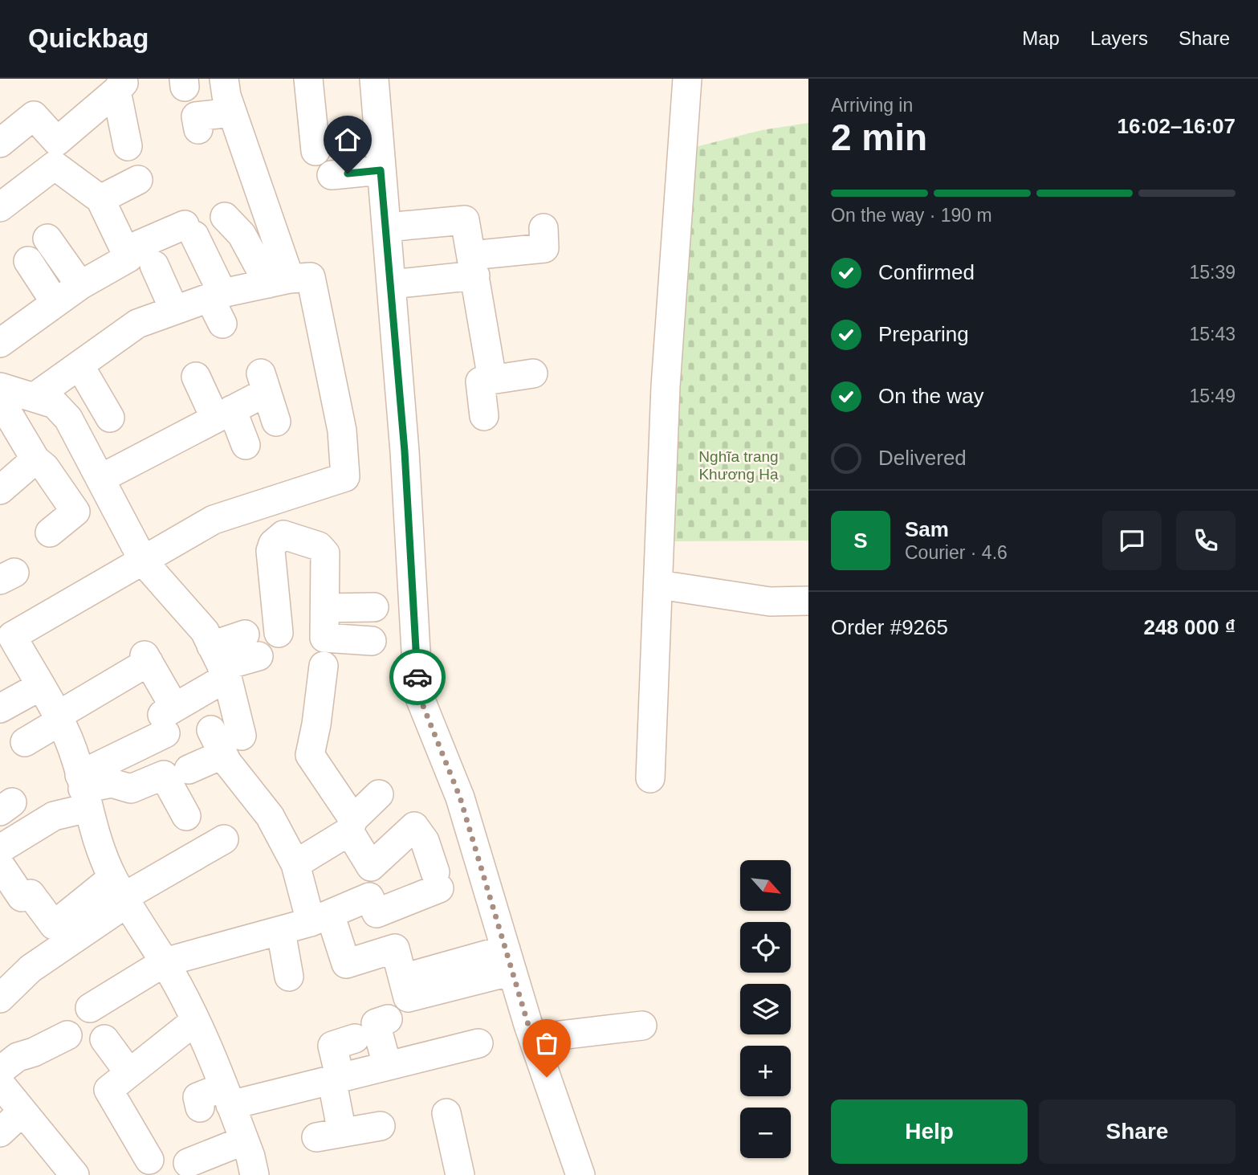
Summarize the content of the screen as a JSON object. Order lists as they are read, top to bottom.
{
  "parks": ["Nghĩa trang Khương Hạ"],
  "north": "bottom right",
  "page": {
    "header": "Quickbag",
    "nav": ["Map", "Layers", "Share"],
    "heading": ["2 min", "Arriving in", "16:02–16:07"],
    "panel": [
      "Sam",
      "Courier · 4.6",
      "Order #9265",
      "248 000 ₫"
    ],
    "bar": "On the way · 190 m",
    "list": [
      ["Confirmed", "15:39"],
      ["Preparing", "15:43"],
      ["On the way", "15:49"],
      "Delivered"
    ],
    "round": "S",
    "map_buttons": ["+", "−"],
    "buttons": ["Help", "Share"]
  }
}
